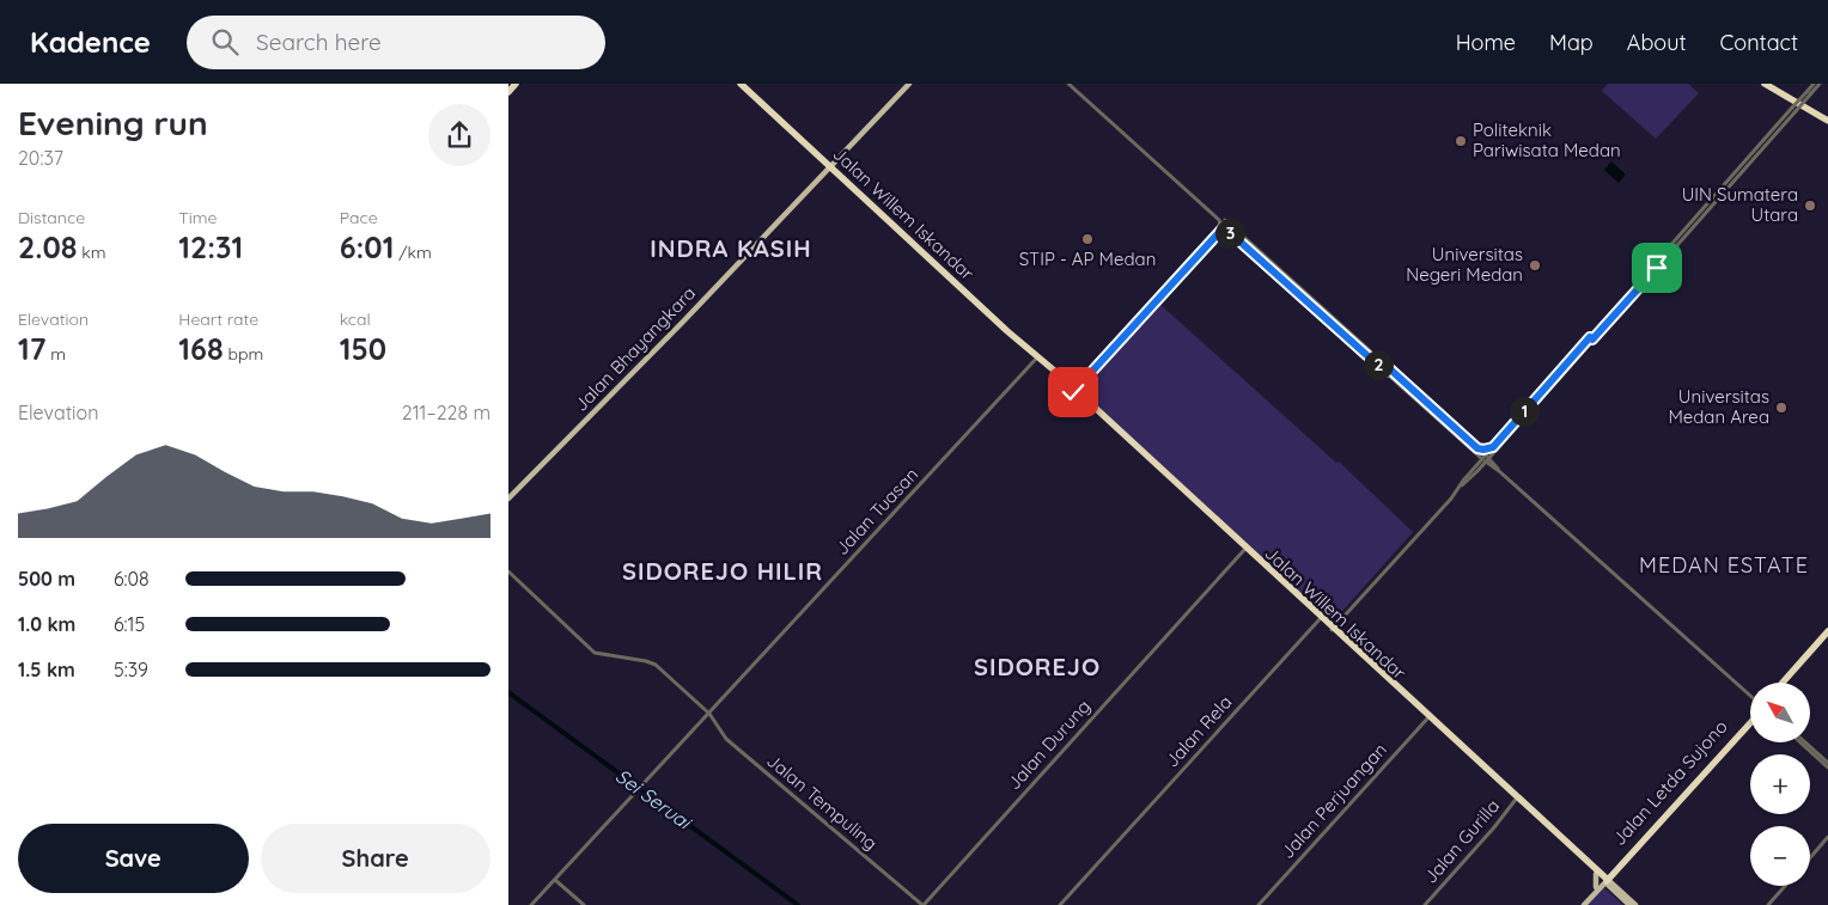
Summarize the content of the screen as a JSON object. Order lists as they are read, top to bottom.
{
  "streets": {
    "highway": ["Jalan Willem Iskandar", "Jalan Letda Sujono"],
    "main road": ["Jalan Bhayangkara"],
    "street": [
      "Jalan Tuasan",
      "Jalan Rela",
      "Jalan Durung",
      "Jalan Perjuangan",
      "Jalan Tempuling",
      "Jalan Gurilla"
    ]
  },
  "crossings": [
    ["Jalan Willem Iskandar", "Jalan Bhayangkara"],
    ["Jalan Willem Iskandar", "Jalan Tuasan"],
    ["Jalan Willem Iskandar", "Jalan Rela"],
    ["Jalan Willem Iskandar", "Jalan Durung"],
    ["Jalan Willem Iskandar", "Jalan Letda Sujono"],
    ["Jalan Willem Iskandar", "Jalan Perjuangan"],
    ["Jalan Willem Iskandar", "Jalan Gurilla"],
    ["Jalan Tuasan", "Jalan Tempuling"],
    ["Jalan Durung", "Jalan Tempuling"]
  ],
  "districts": [
    "INDRA KASIH",
    "MEDAN ESTATE",
    "SIDOREJO HILIR",
    "SIDOREJO"
  ],
  "water": ["Sei Seruai"],
  "places": [
    "Politeknik Pariwisata Medan",
    "UIN Sumatera Utara",
    "STIP - AP Medan",
    "Universitas Negeri Medan",
    "Universitas Medan Area"
  ],
  "north": "top left",
  "page": {
    "header": "Kadence",
    "search": "Search here",
    "nav": [
      "Home",
      "Map",
      "About",
      "Contact"
    ],
    "heading": ["Evening run", "20:37"],
    "stats": [
      ["Distance", "2.08 km"],
      ["Time", "12:31"],
      ["Pace", "6:01 /km"],
      ["Elevation", "17 m"],
      ["Heart rate", "168 bpm"],
      ["kcal", "150"]
    ],
    "pins": ["3", "2", "1"],
    "chart": ["Elevation", "211–228 m"],
    "list": [
      {
        "name": "500 m",
        "note": "6:08"
      },
      {
        "name": "1.0 km",
        "note": "6:15"
      },
      {
        "name": "1.5 km",
        "note": "5:39"
      }
    ],
    "map_buttons": ["+", "−"],
    "buttons": ["Save", "Share"]
  }
}
